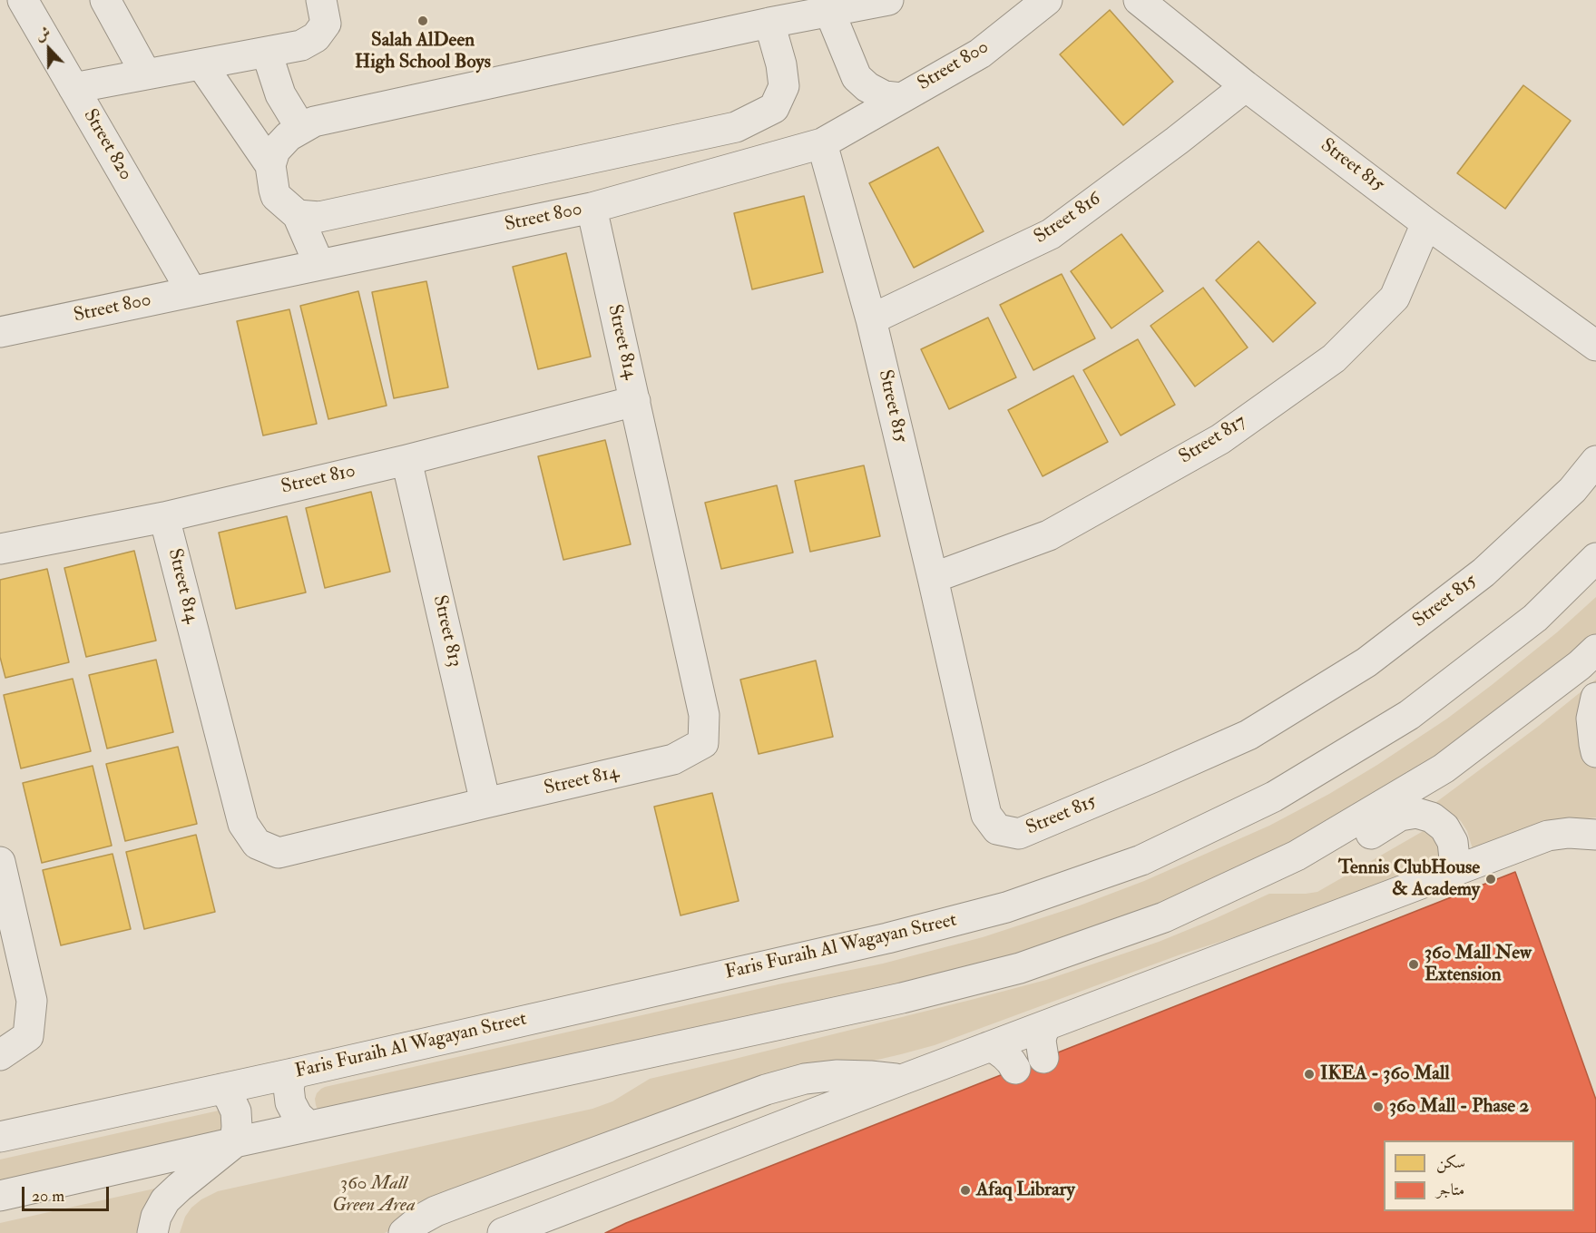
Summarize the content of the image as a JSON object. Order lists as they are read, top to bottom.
{
  "streets": {
    "street": [
      "Street 800",
      "Street 820",
      "Street 815",
      "Street 816",
      "Street 814",
      "Street 817",
      "Street 810",
      "Street 813",
      "Faris Furaih Al Wagayan Street"
    ]
  },
  "crossings": [
    ["Street 800", "Street 820"],
    ["Street 800", "Street 815"],
    ["Street 800", "Street 814"],
    ["Street 815", "Street 816"],
    ["Street 815", "Street 817"],
    ["Street 814", "Street 810"],
    ["Street 814", "Street 813"],
    ["Street 810", "Street 813"]
  ],
  "parks": ["360 Mall Green Area"],
  "places": [
    "Salah AlDeen High School Boys",
    "Tennis ClubHouse & Academy",
    "360 Mall New Extension",
    "IKEA - 360 Mall",
    "360 Mall - Phase 2",
    "Afaq Library"
  ],
  "legend": ["سكن", "متاجر"],
  "scale_bar": "20 m",
  "north": "top"
}
